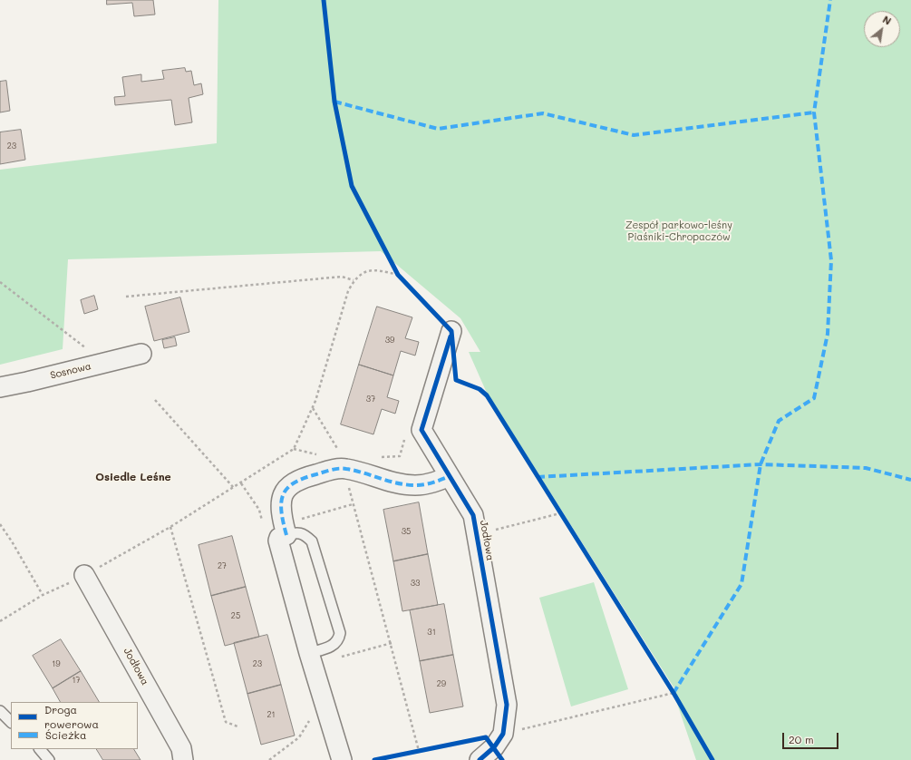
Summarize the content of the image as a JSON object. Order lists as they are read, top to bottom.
{
  "streets": {
    "street": ["Sosnowa", "Jodłowa"]
  },
  "districts": ["Osiedle Leśne"],
  "parks": ["Zespół parkowo-leśny Piaśniki-Chropaczów"],
  "house_numbers": [
    "23",
    "39",
    "37",
    "35",
    "27",
    "33",
    "25",
    "31",
    "19",
    "23",
    "17",
    "29",
    "21"
  ],
  "legend": ["Droga rowerowa", "Ścieżka"],
  "scale_bar": "20 m",
  "north": "top right"
}
